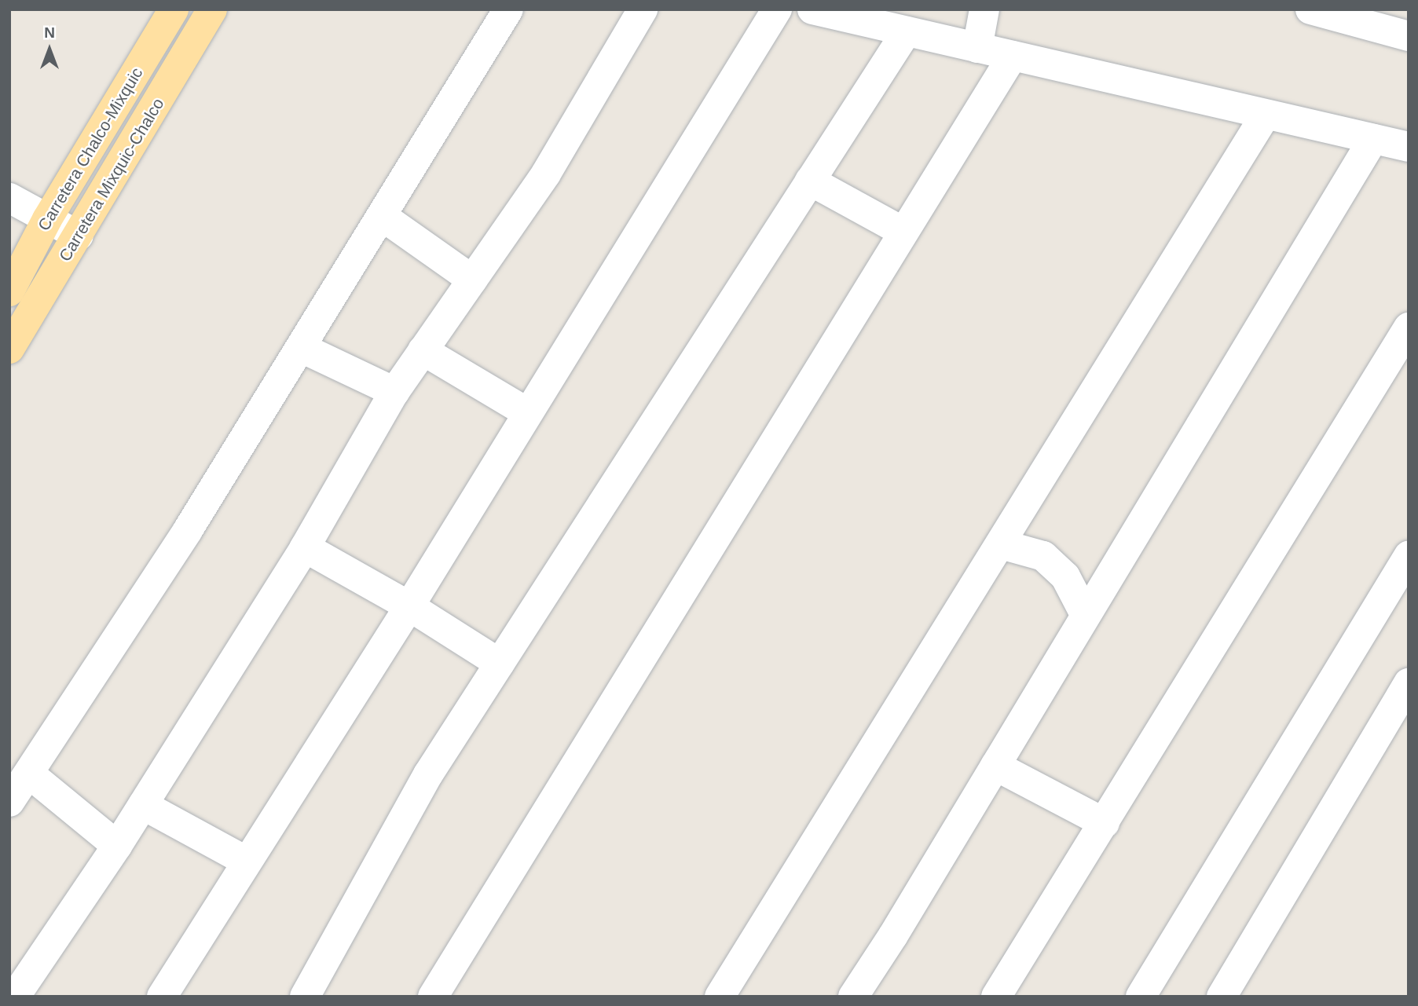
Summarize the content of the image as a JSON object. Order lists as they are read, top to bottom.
{
  "streets": {
    "main road": ["Carretera Chalco-Mixquic", "Carretera Mixquic-Chalco"]
  },
  "north": "top"
}
